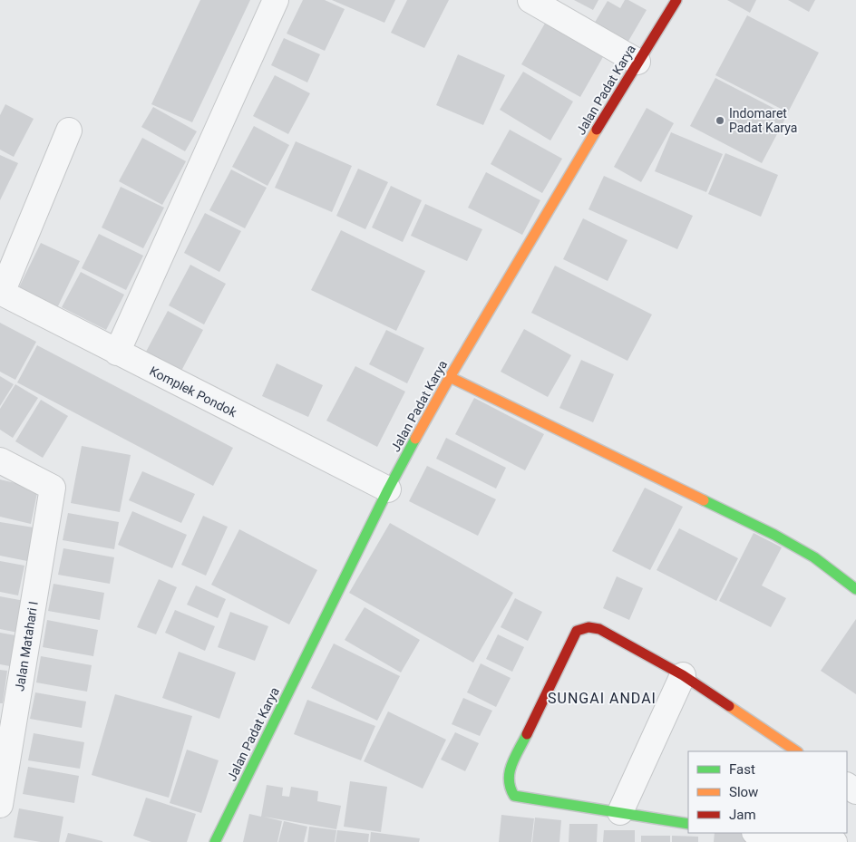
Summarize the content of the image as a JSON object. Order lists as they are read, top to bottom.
{
  "streets": {
    "street": ["Jalan Padat Karya", "Komplek Pondok", "Jalan Matahari I"]
  },
  "crossings": [
    ["Jalan Padat Karya", "Komplek Pondok"]
  ],
  "districts": ["SUNGAI ANDAI"],
  "places": ["Indomaret Padat Karya"],
  "legend": ["Fast", "Slow", "Jam"]
}
